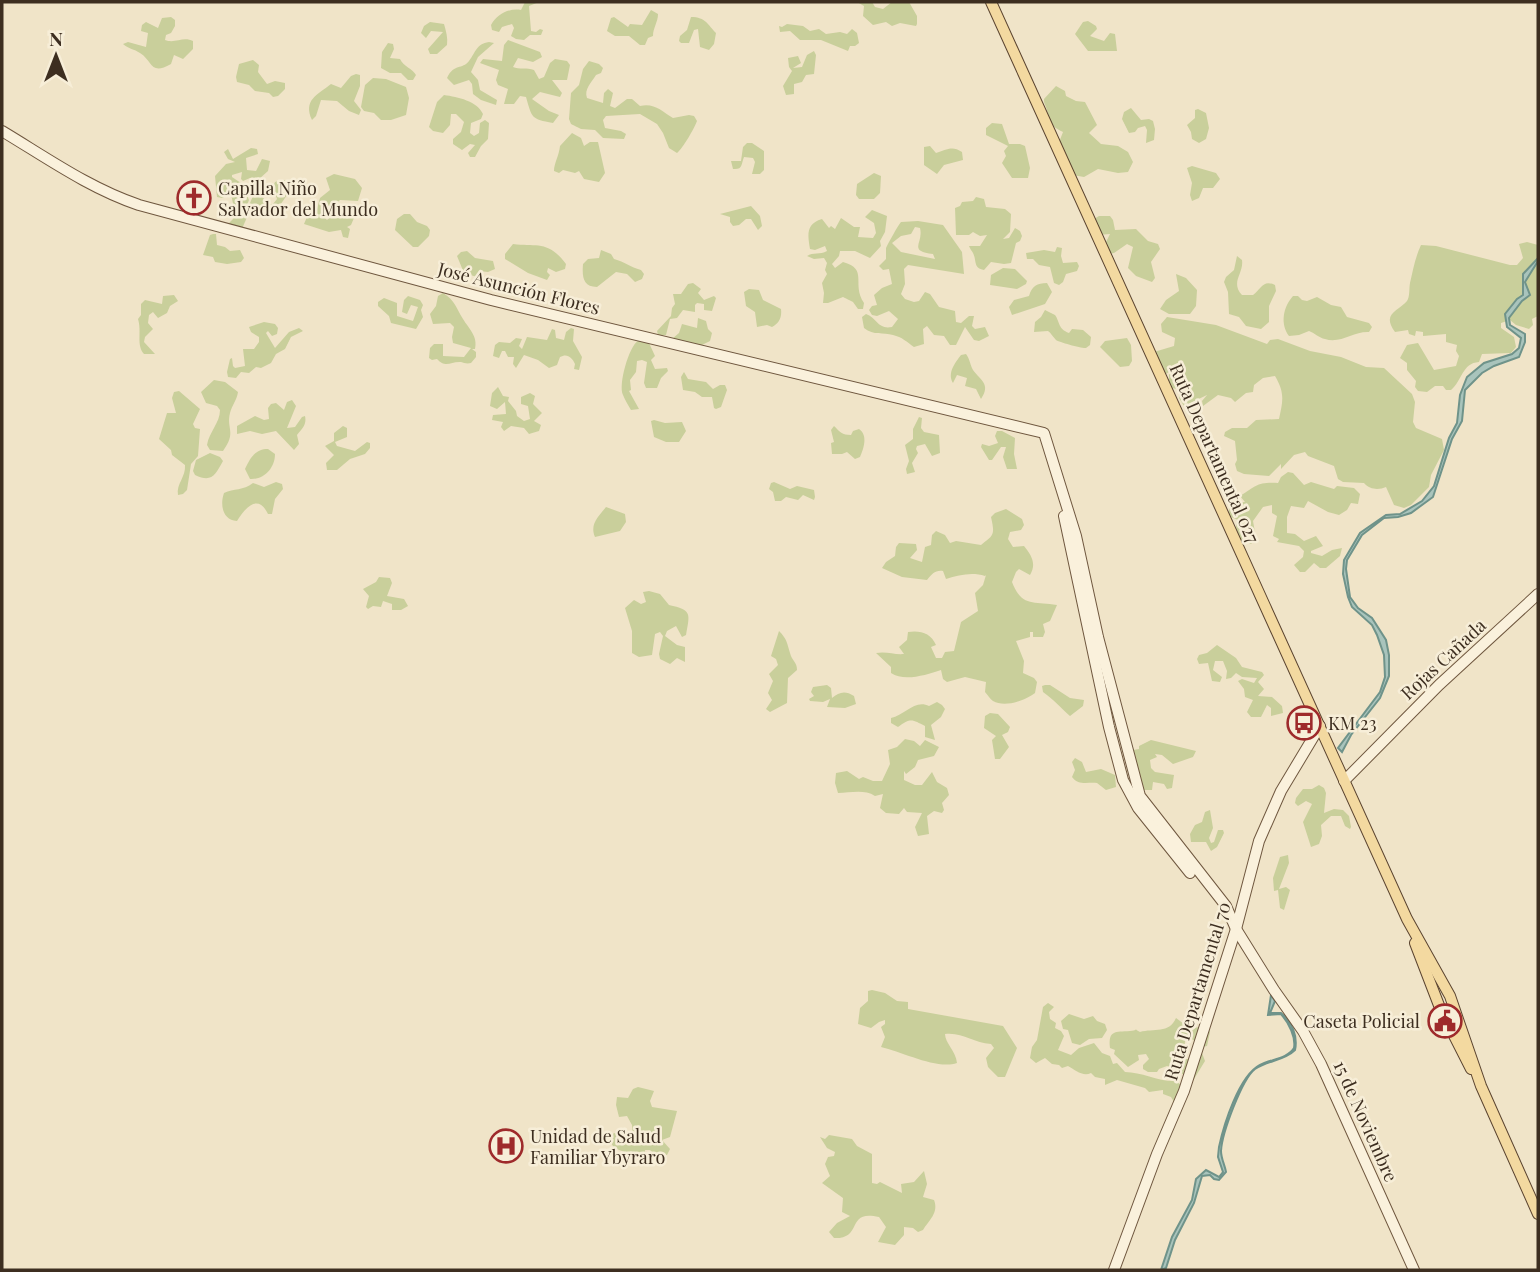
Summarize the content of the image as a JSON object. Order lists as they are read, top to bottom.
{
  "streets": {
    "main road": ["Ruta Departamental 027"],
    "street": [
      "José Asunción Flores",
      "Rojas Cañada",
      "Ruta Departamental 70",
      "15 de Noviembre"
    ]
  },
  "crossings": [
    ["José Asunción Flores", "15 de Noviembre"],
    ["Ruta Departamental 027", "Rojas Cañada"],
    ["Ruta Departamental 027", "Ruta Departamental 70"],
    ["Ruta Departamental 70", "15 de Noviembre"]
  ],
  "places": {
    "church": ["Capilla Niño Salvador del Mundo"],
    "bus stop": ["KM 23"],
    "public building": ["Caseta Policial"],
    "hospital": ["Unidad de Salud Familiar Ybyraro"]
  },
  "north": "top"
}
